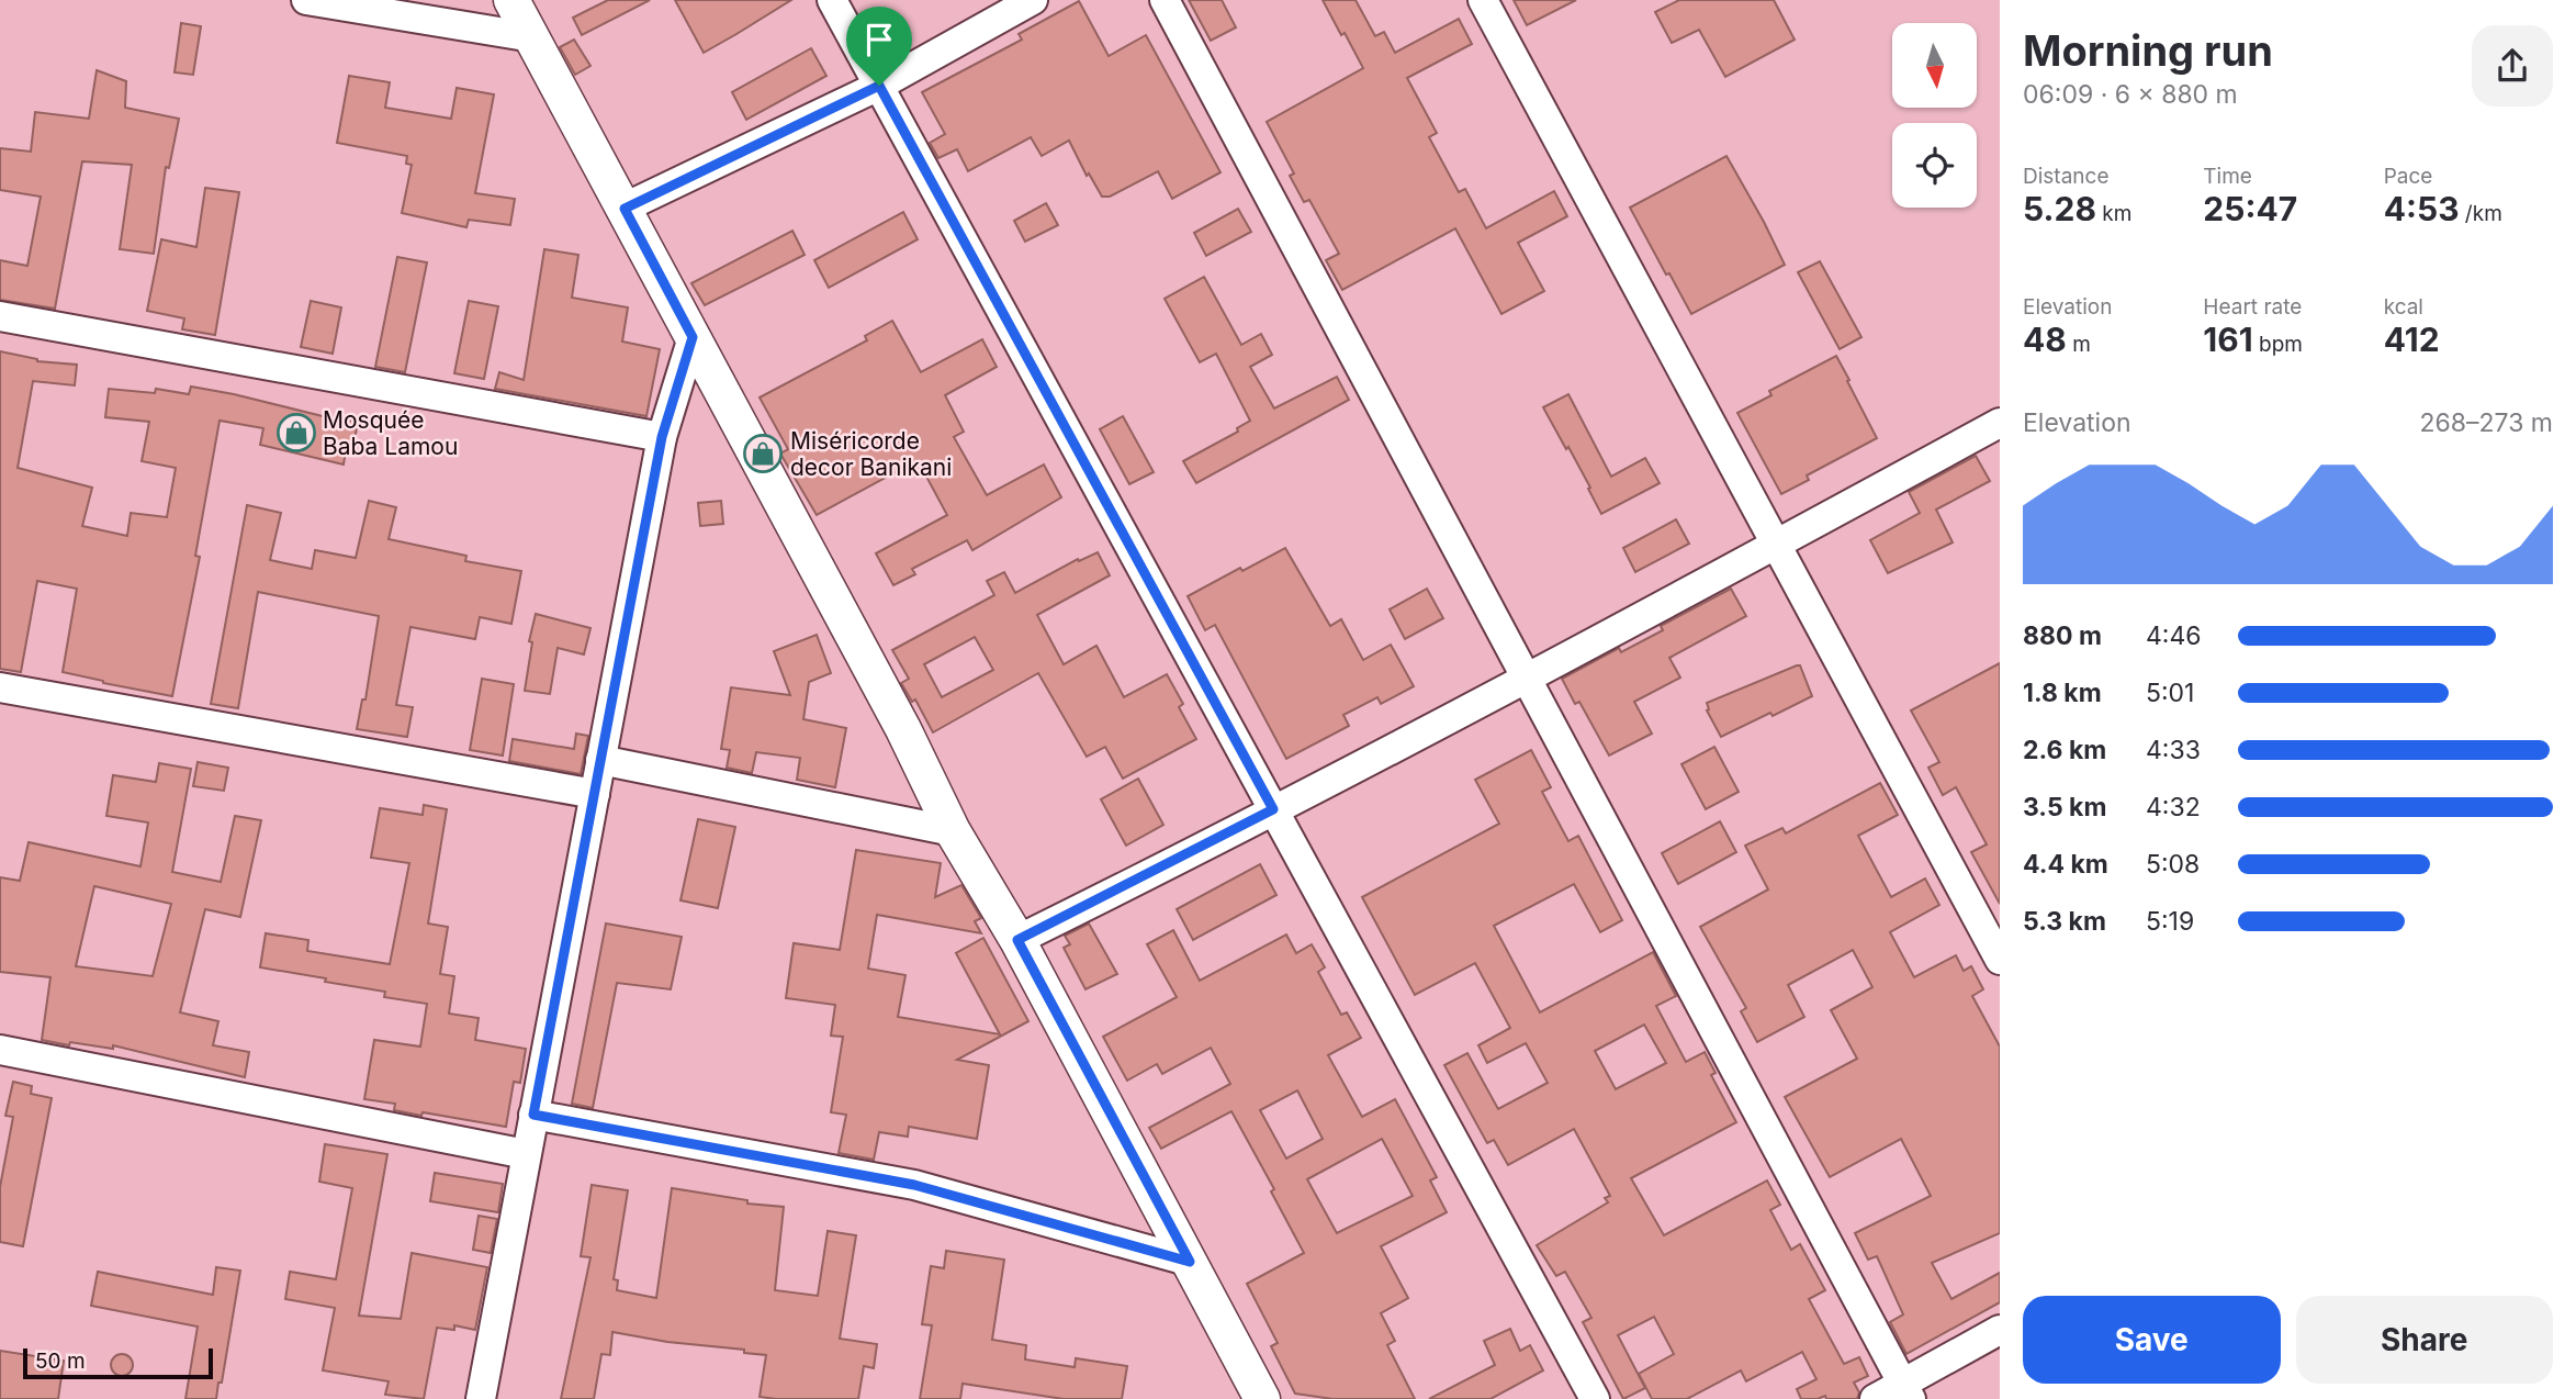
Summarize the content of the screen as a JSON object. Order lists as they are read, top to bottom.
{
  "places": {
    "shop": ["Mosquée Baba Lamou", "Miséricorde decor Banikani"]
  },
  "scale_bar": "50 m",
  "north": "bottom",
  "page": {
    "heading": ["Morning run", "06:09 · 6 × 880 m"],
    "stats": [
      ["Distance", "5.28 km"],
      ["Time", "25:47"],
      ["Pace", "4:53 /km"],
      ["Elevation", "48 m"],
      ["Heart rate", "161 bpm"],
      ["kcal", "412"]
    ],
    "chart": ["Elevation", "268–273 m"],
    "list": [
      {
        "name": "880 m",
        "note": "4:46"
      },
      {
        "name": "1.8 km",
        "note": "5:01"
      },
      {
        "name": "2.6 km",
        "note": "4:33"
      },
      {
        "name": "3.5 km",
        "note": "4:32"
      },
      {
        "name": "4.4 km",
        "note": "5:08"
      },
      {
        "name": "5.3 km",
        "note": "5:19"
      }
    ],
    "buttons": ["Save", "Share"],
    "scale": "50 m"
  }
}
